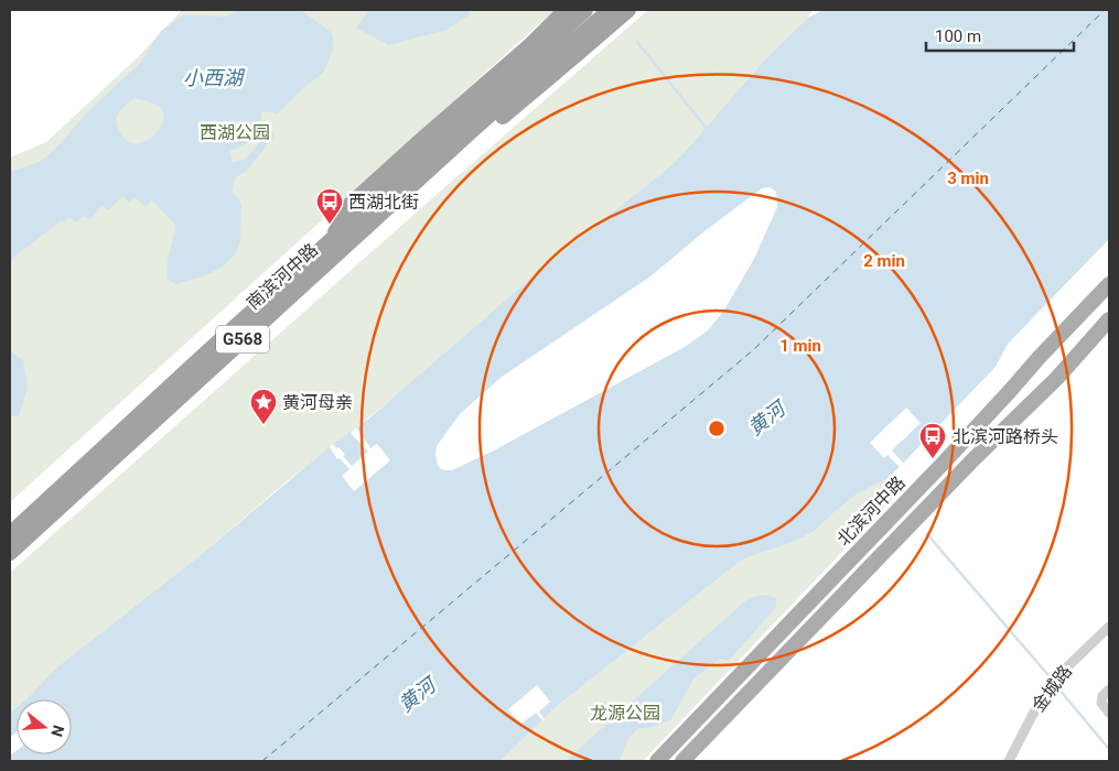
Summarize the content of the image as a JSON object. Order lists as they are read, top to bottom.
{
  "streets": {
    "highway": ["南滨河中路", "G568"],
    "main road": ["北滨河中路"],
    "street": ["金城路"]
  },
  "water": ["小西湖", "黄河"],
  "parks": ["西湖公园", "龙源公园"],
  "places": {
    "bus stop": ["西湖北街", "北滨河路桥头"],
    "place": ["黄河母亲"]
  },
  "scale_bar": "100 m",
  "north": "right",
  "rings": ["3 min", "2 min", "1 min"]
}
